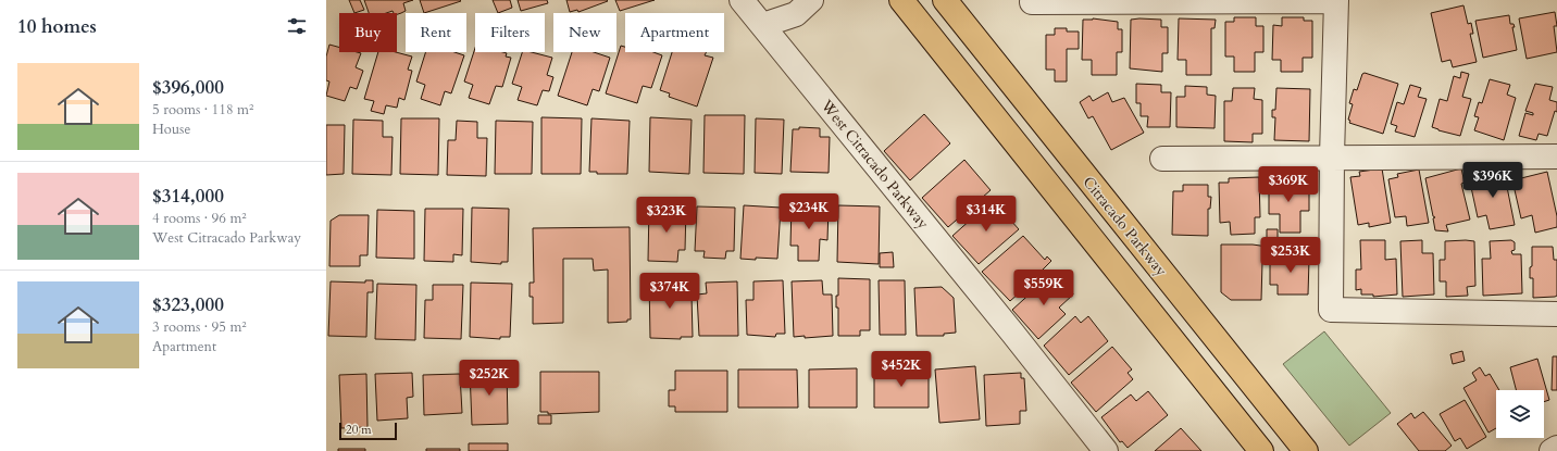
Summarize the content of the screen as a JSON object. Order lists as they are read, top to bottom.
{
  "streets": {
    "main road": ["Citracado Parkway"],
    "street": ["West Citracado Parkway"]
  },
  "scale_bar": "20 m",
  "page": {
    "heading": "10 homes",
    "chip": [
      "Buy",
      "Rent",
      "Filters",
      "New",
      "Apartment"
    ],
    "list": [
      {
        "name": "$396,000",
        "note": "5 rooms · 118 m² · House"
      },
      {
        "name": "$314,000",
        "note": "4 rooms · 96 m² · West Citracado Parkway"
      },
      {
        "name": "$323,000",
        "note": "3 rooms · 95 m² · Apartment"
      }
    ],
    "price": [
      "$396K",
      "$369K",
      "$234K",
      "$314K",
      "$323K",
      "$253K",
      "$559K",
      "$374K",
      "$452K",
      "$252K"
    ],
    "scale": "20 m"
  }
}
